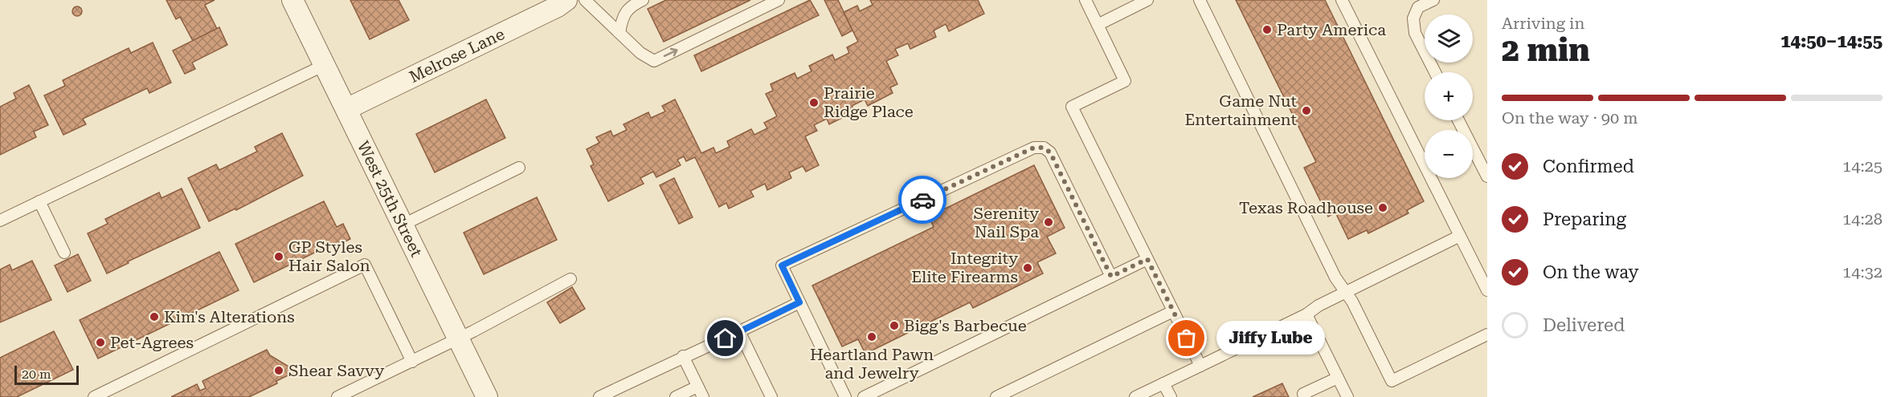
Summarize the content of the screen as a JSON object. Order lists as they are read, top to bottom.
{
  "streets": {
    "street": ["Melrose Lane", "West 25th Street"]
  },
  "crossings": [
    ["Melrose Lane", "West 25th Street"]
  ],
  "places": [
    "Party America",
    "Prairie Ridge Place",
    "Game Nut Entertainment",
    "Texas Roadhouse",
    "Serenity Nail Spa",
    "GP Styles Hair Salon",
    "Integrity Elite Firearms",
    "Kim's Alterations",
    "Bigg's Barbecue",
    "Heartland Pawn and Jewelry",
    "Jiffy Lube",
    "Pet-Agrees",
    "Shear Savvy"
  ],
  "scale_bar": "20 m",
  "page": {
    "heading": ["2 min", "Arriving in", "14:50–14:55"],
    "map_buttons": ["+", "−"],
    "bar": "On the way · 90 m",
    "list": [
      ["Confirmed", "14:25"],
      ["Preparing", "14:28"],
      ["On the way", "14:32"],
      "Delivered"
    ],
    "bubble": "Jiffy Lube",
    "scale": "20 m"
  }
}
